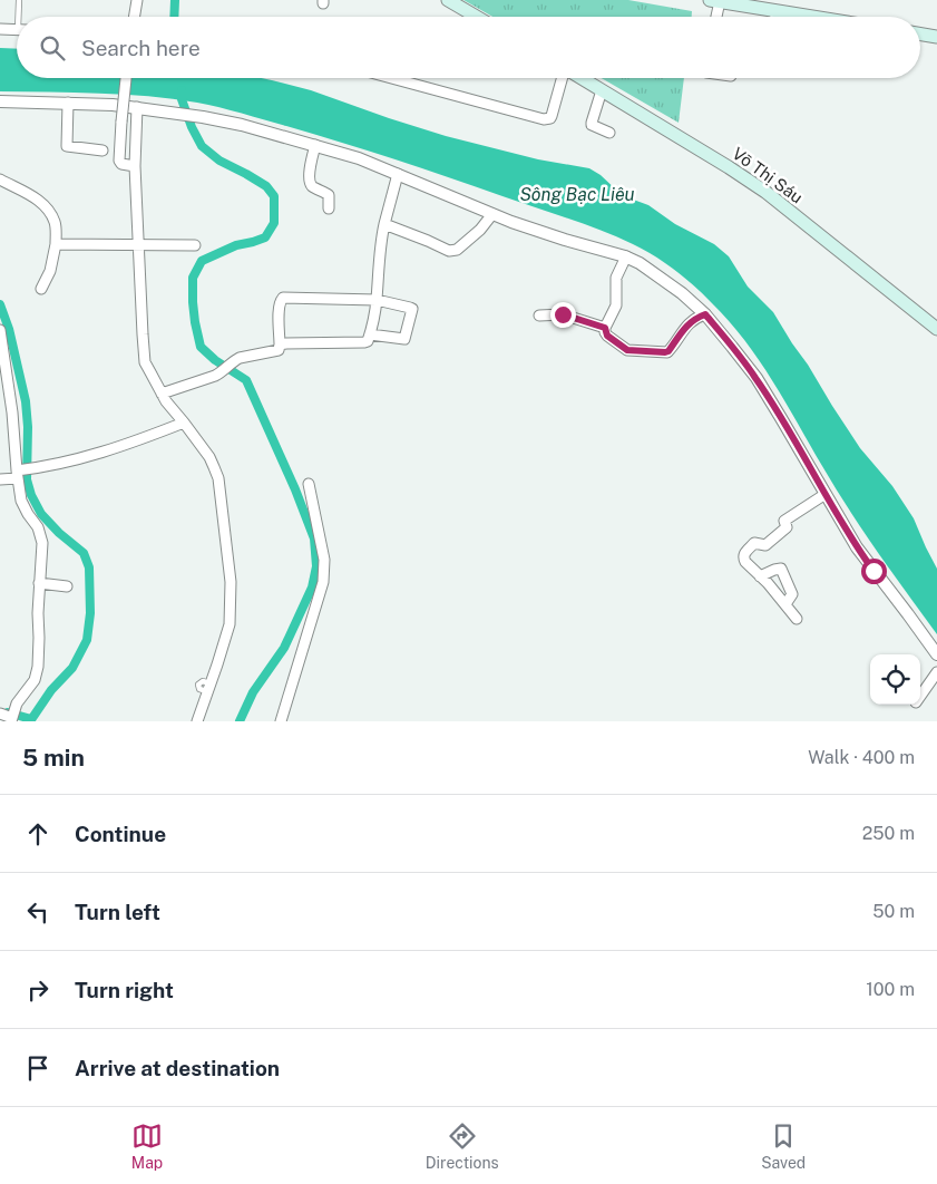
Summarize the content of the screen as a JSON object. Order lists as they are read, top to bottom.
{
  "streets": {
    "main road": ["Võ Thị Sáu"]
  },
  "water": ["Sông Bạc Liêu"],
  "page": {
    "search": "Search here",
    "heading": ["5 min", "Walk · 400 m"],
    "list": [
      ["Continue", "250 m"],
      ["Turn left", "50 m"],
      ["Turn right", "100 m"],
      "Arrive at destination"
    ],
    "nav": ["Map", "Directions", "Saved"]
  }
}
